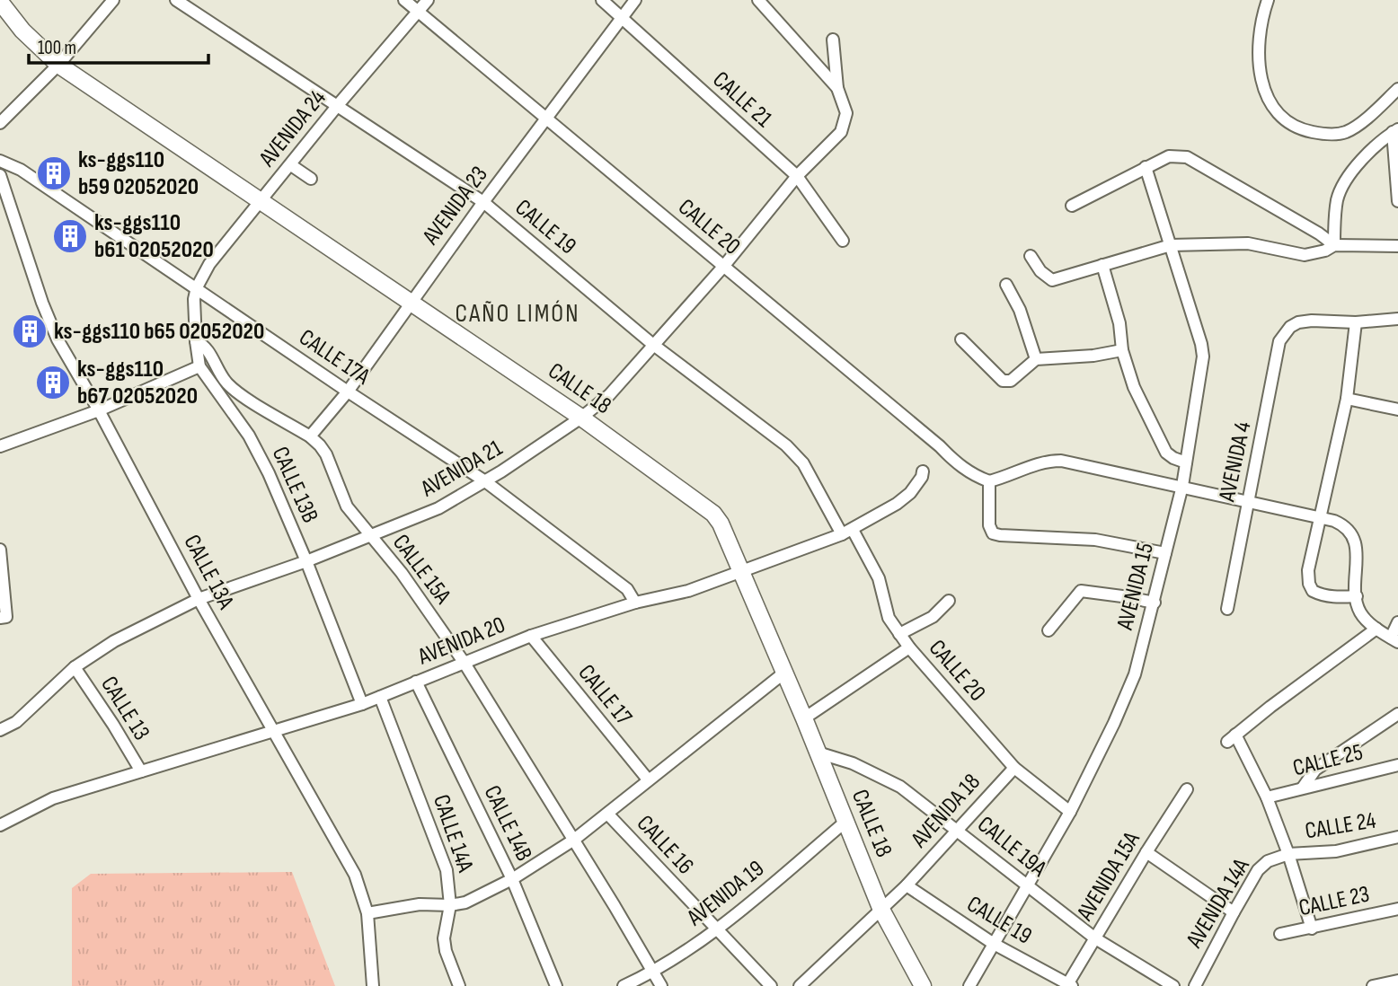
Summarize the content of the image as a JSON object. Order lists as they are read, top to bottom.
{
  "streets": {
    "street": [
      "CALLE 21",
      "AVENIDA 24",
      "AVENIDA 23",
      "CALLE 19",
      "CALLE 20",
      "CALLE 17A",
      "CALLE 18",
      "AVENIDA 4",
      "AVENIDA 21",
      "CALLE 13B",
      "CALLE 15A",
      "CALLE 13A",
      "AVENIDA 15",
      "AVENIDA 20",
      "CALLE 17",
      "CALLE 13",
      "CALLE 25",
      "AVENIDA 18",
      "CALLE 14B",
      "CALLE 24",
      "CALLE 14A",
      "CALLE 16",
      "CALLE 19A",
      "AVENIDA 15A",
      "AVENIDA 19",
      "CALLE 23",
      "AVENIDA 14A"
    ]
  },
  "crossings": [
    ["CALLE 21", "AVENIDA 23"],
    ["CALLE 21", "AVENIDA 21"],
    ["AVENIDA 24", "CALLE 19"],
    ["AVENIDA 24", "CALLE 20"],
    ["AVENIDA 24", "CALLE 17A"],
    ["AVENIDA 24", "CALLE 18"],
    ["AVENIDA 24", "CALLE 13B"],
    ["AVENIDA 23", "CALLE 19"],
    ["AVENIDA 23", "CALLE 20"],
    ["AVENIDA 23", "CALLE 17A"],
    ["AVENIDA 23", "CALLE 18"],
    ["AVENIDA 23", "CALLE 15A"],
    ["CALLE 19", "CALLE 20"],
    ["CALLE 19", "AVENIDA 21"],
    ["CALLE 19", "AVENIDA 15"],
    ["CALLE 19", "AVENIDA 20"],
    ["CALLE 19", "AVENIDA 18"],
    ["CALLE 19", "AVENIDA 15A"],
    ["CALLE 20", "AVENIDA 21"],
    ["CALLE 20", "AVENIDA 15"],
    ["CALLE 20", "AVENIDA 20"],
    ["CALLE 20", "AVENIDA 18"],
    ["CALLE 17A", "AVENIDA 21"],
    ["CALLE 17A", "CALLE 13B"],
    ["CALLE 17A", "AVENIDA 20"],
    ["CALLE 18", "AVENIDA 21"],
    ["CALLE 18", "AVENIDA 20"],
    ["CALLE 18", "AVENIDA 18"],
    ["CALLE 18", "CALLE 19A"],
    ["CALLE 18", "AVENIDA 19"],
    ["AVENIDA 21", "CALLE 13B"],
    ["AVENIDA 21", "CALLE 15A"],
    ["AVENIDA 21", "CALLE 13A"],
    ["AVENIDA 21", "CALLE 13"],
    ["CALLE 13B", "CALLE 15A"],
    ["CALLE 13B", "AVENIDA 20"],
    ["CALLE 15A", "AVENIDA 20"],
    ["CALLE 15A", "AVENIDA 19"],
    ["CALLE 13A", "AVENIDA 20"],
    ["AVENIDA 15", "CALLE 19A"],
    ["AVENIDA 20", "CALLE 17"],
    ["AVENIDA 20", "CALLE 13"],
    ["AVENIDA 20", "CALLE 14B"],
    ["AVENIDA 20", "CALLE 14A"],
    ["AVENIDA 18", "CALLE 19A"],
    ["CALLE 24", "AVENIDA 14A"],
    ["CALLE 16", "AVENIDA 19"],
    ["CALLE 19A", "AVENIDA 15A"]
  ],
  "districts": ["CAÑO LIMÓN"],
  "places": {
    "building": [
      "ks-ggs110 b59 02052020",
      "ks-ggs110 b61 02052020",
      "ks-ggs110 b65 02052020",
      "ks-ggs110 b67 02052020"
    ]
  },
  "scale_bar": "100 m"
}
